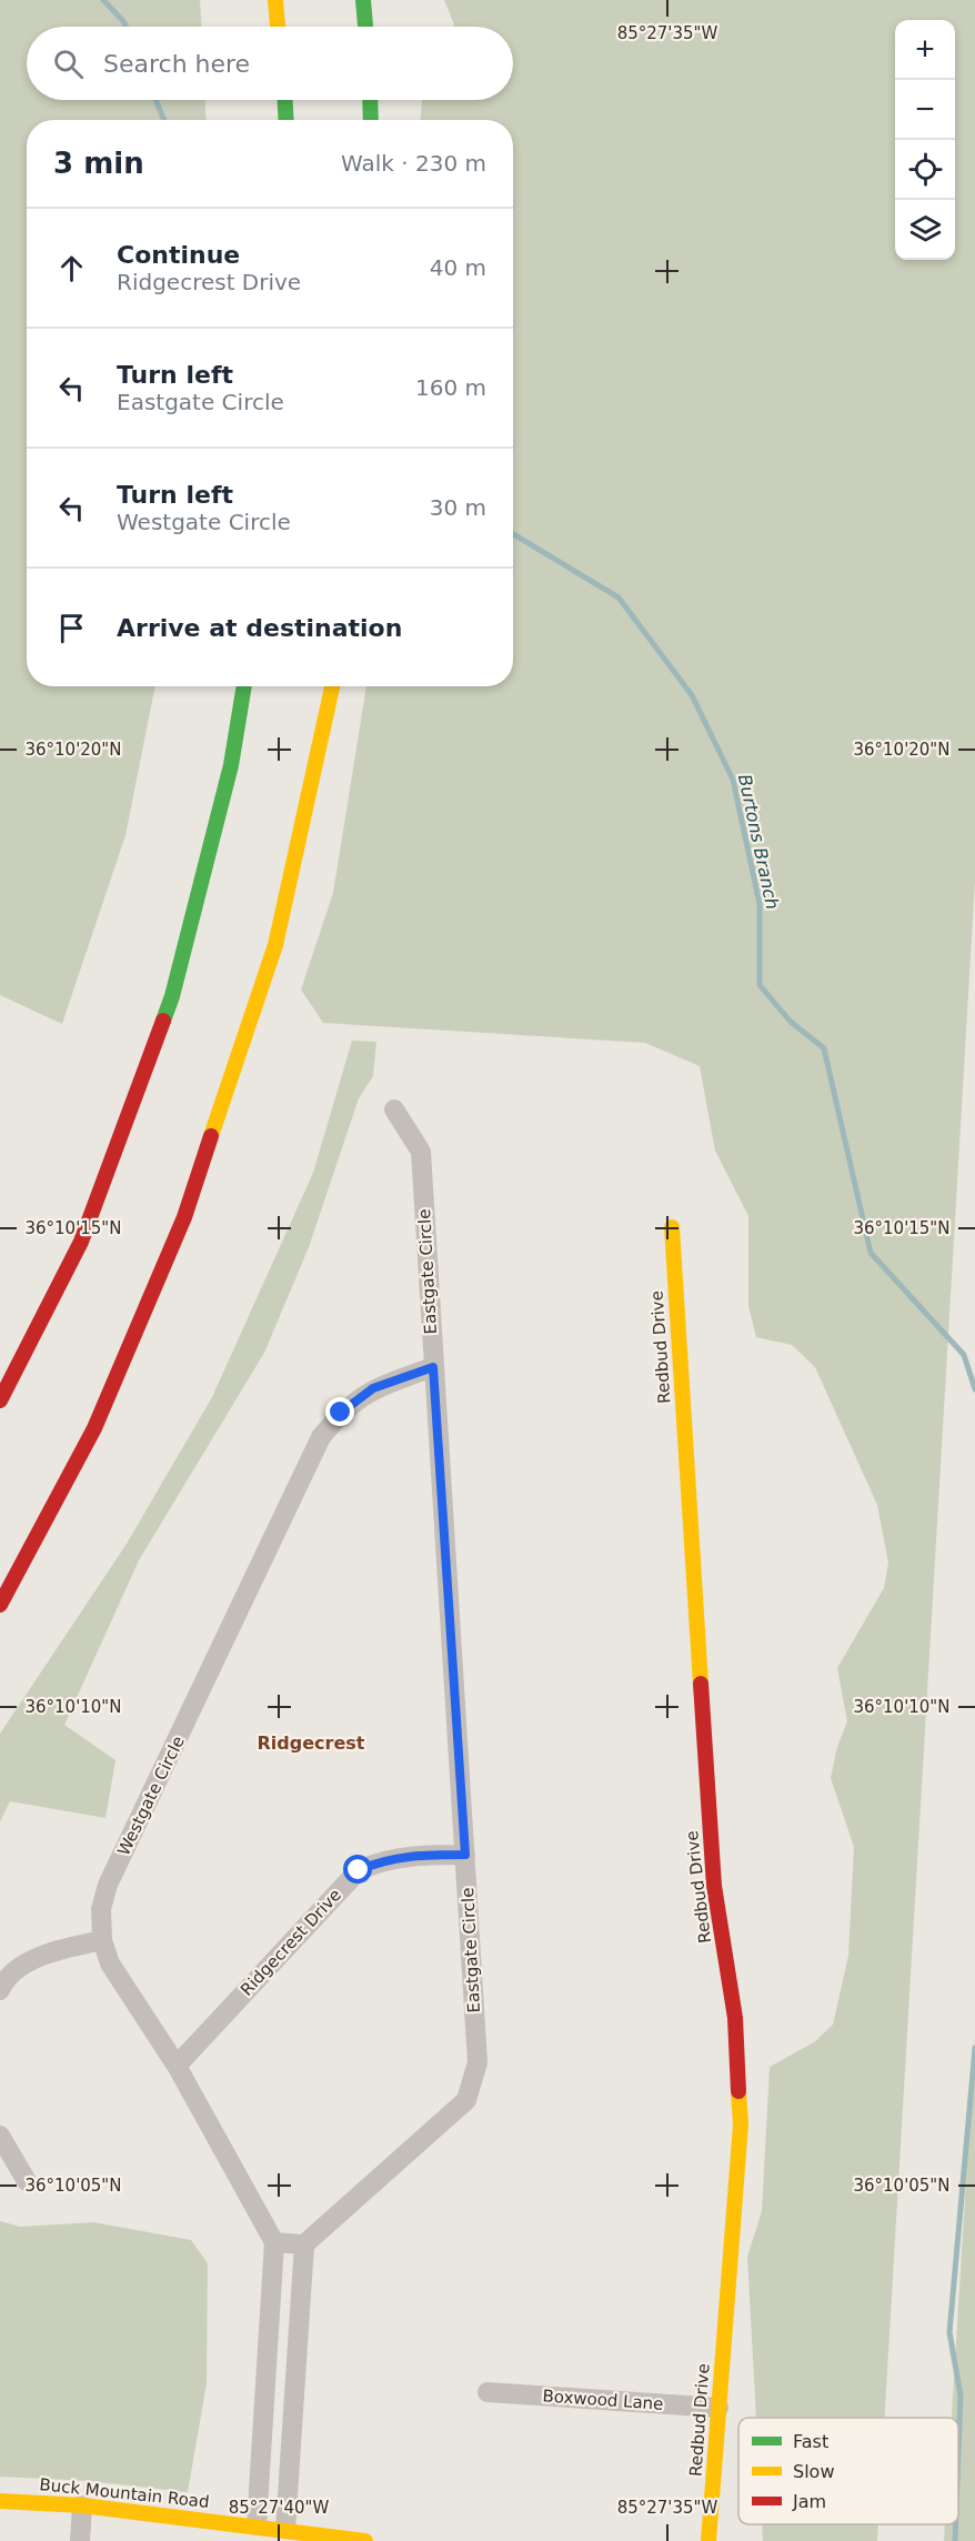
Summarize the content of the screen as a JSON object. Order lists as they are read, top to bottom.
{
  "streets": {
    "main road": ["Redbud Drive", "Buck Mountain Road"],
    "street": [
      "Eastgate Circle",
      "Westgate Circle",
      "Ridgecrest Drive",
      "Boxwood Lane"
    ]
  },
  "crossings": [
    ["Eastgate Circle", "Westgate Circle"],
    ["Eastgate Circle", "Ridgecrest Drive"],
    ["Redbud Drive", "Boxwood Lane"],
    ["Westgate Circle", "Ridgecrest Drive"]
  ],
  "districts": ["Ridgecrest"],
  "water": ["Burtons Branch"],
  "legend": ["Fast", "Slow", "Jam"],
  "page": {
    "map_buttons": ["+", "−"],
    "search": "Search here",
    "heading": ["3 min", "Walk · 230 m"],
    "list": [
      ["Continue", "Ridgecrest Drive", "40 m"],
      ["Turn left", "Eastgate Circle", "160 m"],
      ["Turn left", "Westgate Circle", "30 m"],
      "Arrive at destination"
    ]
  },
  "coordinates": [
    "85°27'35\"W",
    "36°10'20\"N",
    "36°10'15\"N",
    "36°10'10\"N",
    "36°10'05\"N",
    "85°27'40\"W"
  ]
}
